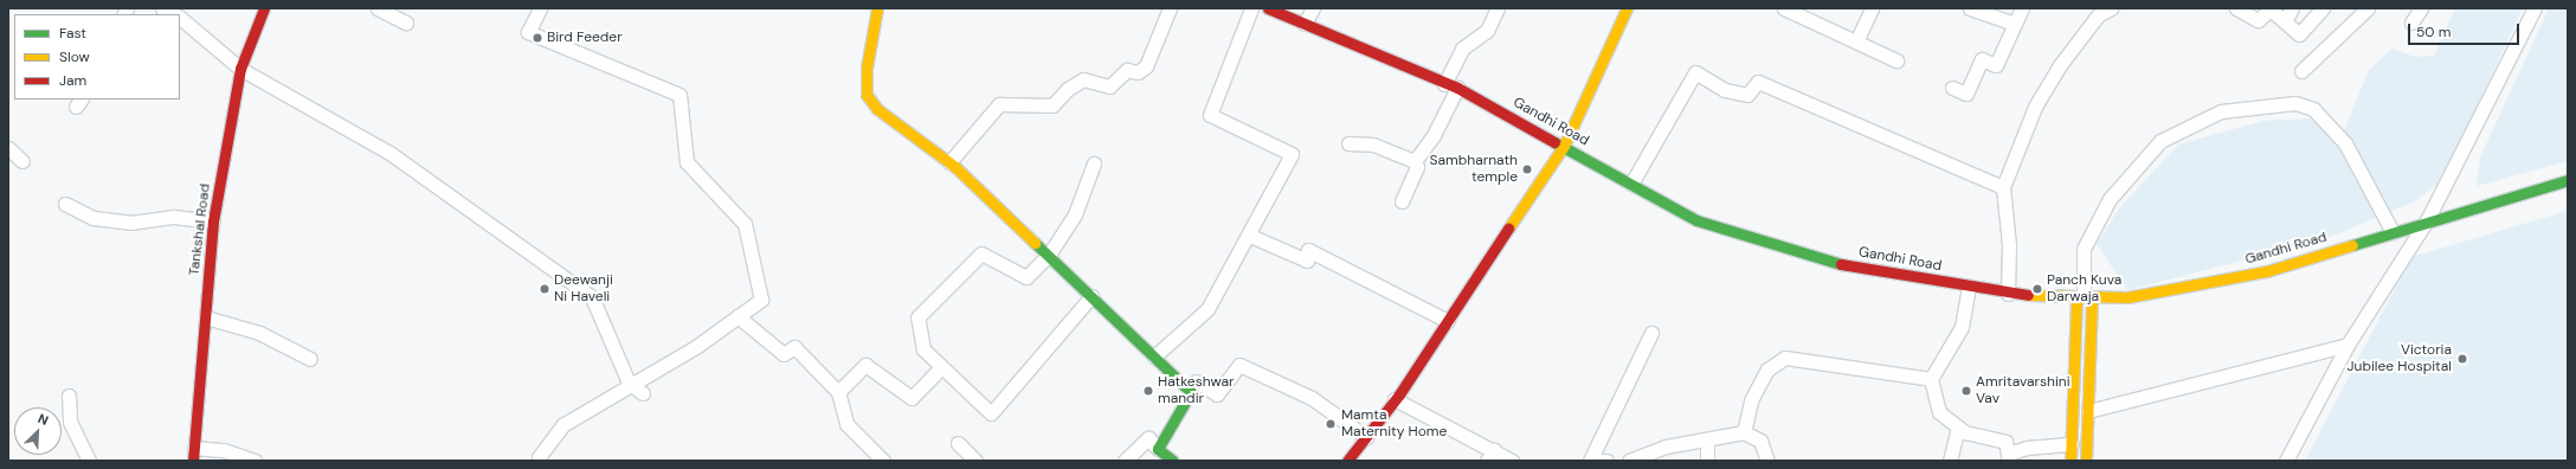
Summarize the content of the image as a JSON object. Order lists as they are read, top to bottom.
{
  "streets": {
    "street": ["Gandhi Road", "Tankshal Road"]
  },
  "places": [
    "Bird Feeder",
    "Sambharnath temple",
    "Deewanji Ni Haveli",
    "Panch Kuva Darwaja",
    "Victoria Jubilee Hospital",
    "Hatkeshwar mandir",
    "Amritavarshini Vav",
    "Mamta Maternity Home"
  ],
  "legend": ["Fast", "Slow", "Jam"],
  "scale_bar": "50 m",
  "north": "top right"
}
